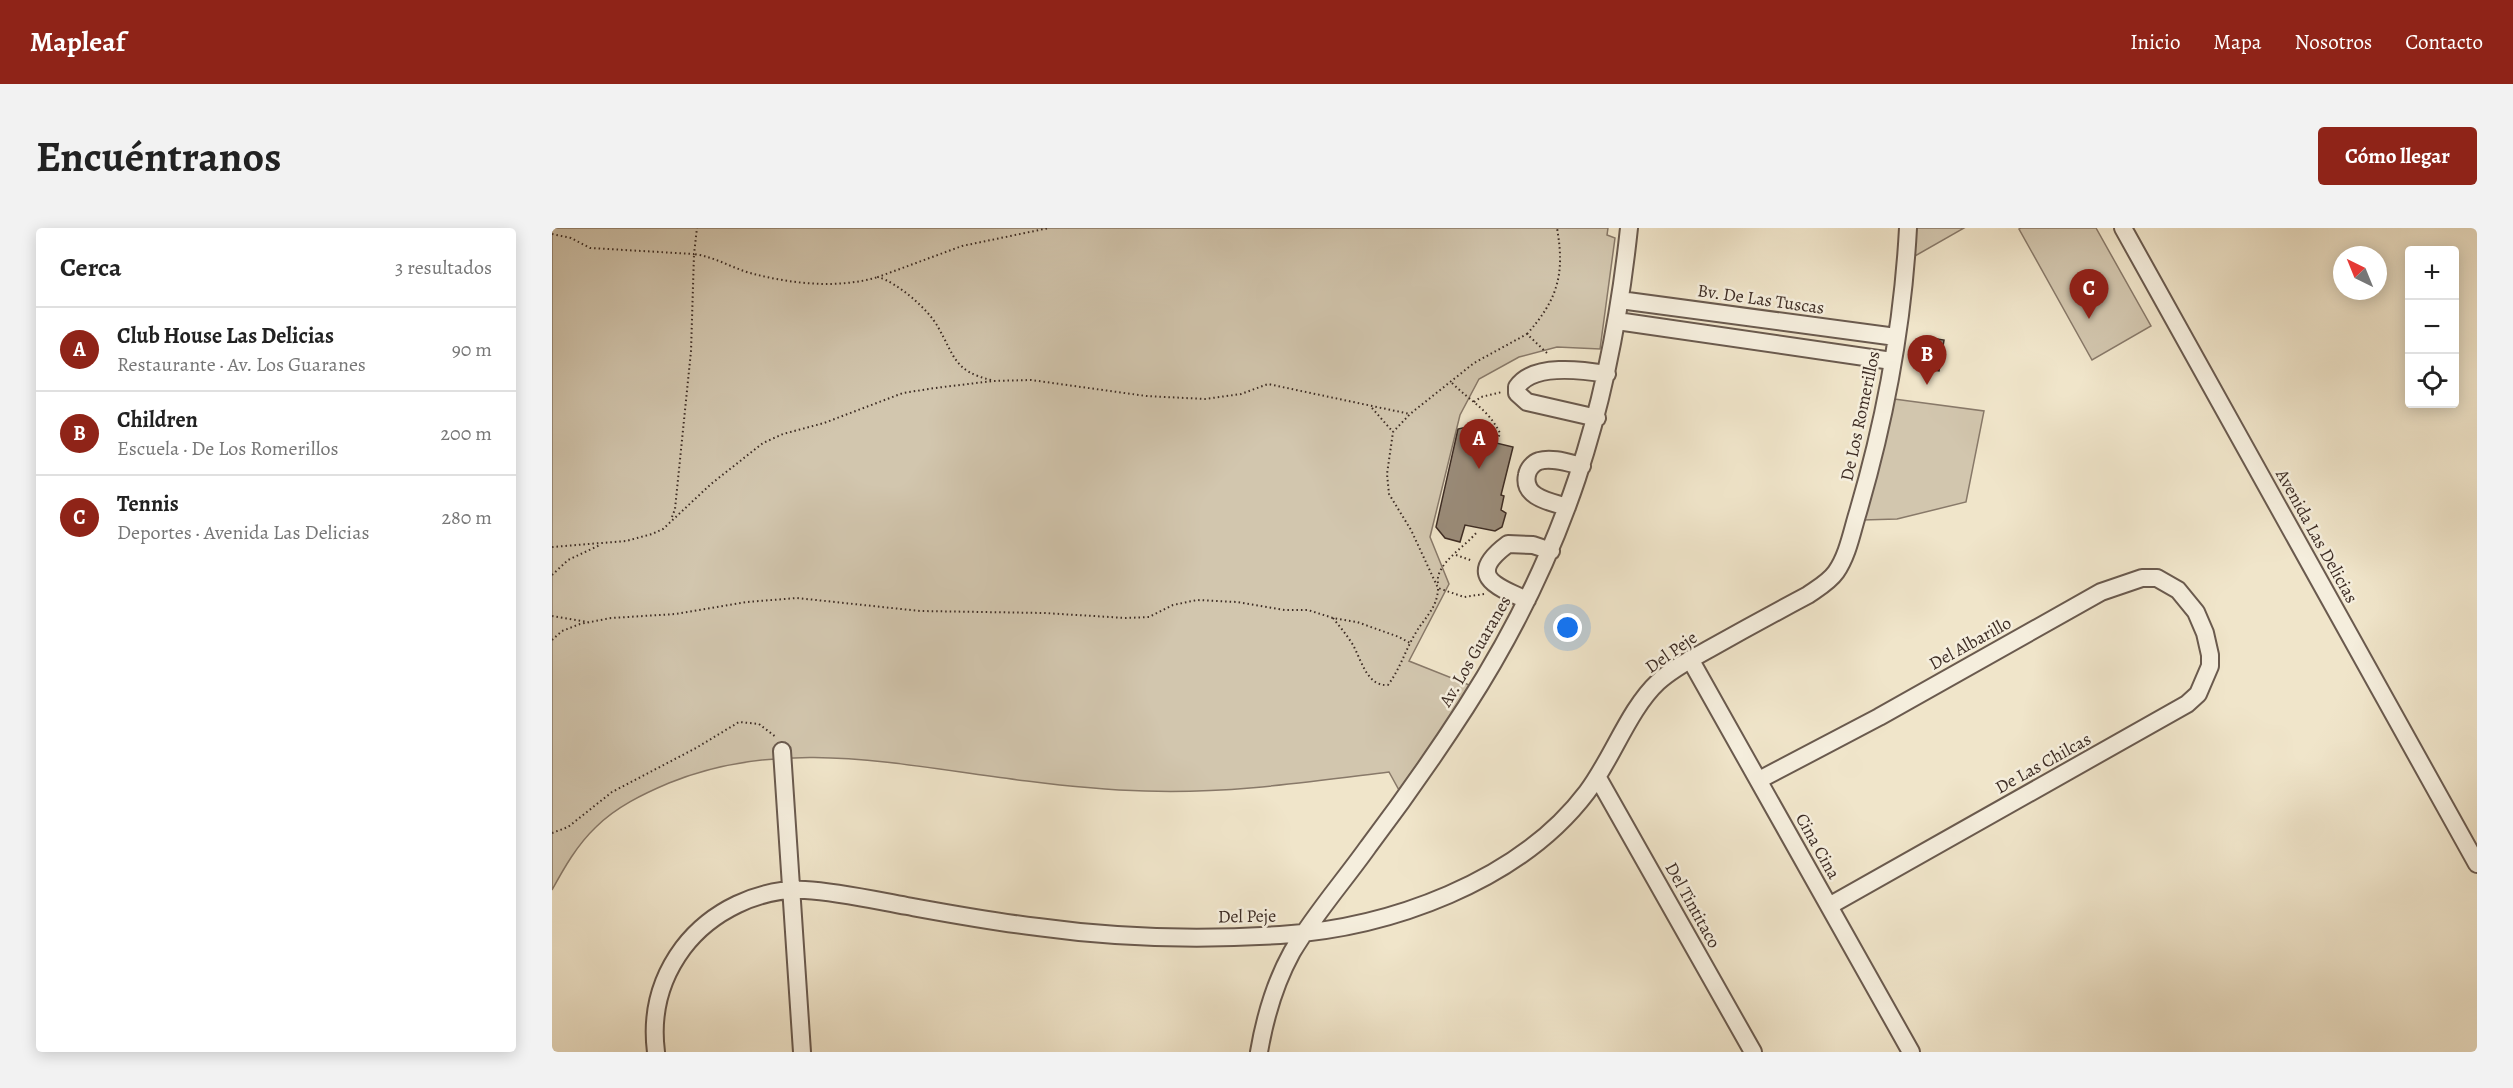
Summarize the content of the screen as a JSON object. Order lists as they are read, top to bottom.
{
  "streets": {
    "street": [
      "Bv. De Las Tuscas",
      "De Los Romerillos",
      "Avenida Las Delicias",
      "Del Albarillo",
      "Av. Los Guaranes",
      "Del Peje",
      "De Las Chilcas",
      "Cina Cina",
      "Del Tintitaco"
    ]
  },
  "crossings": [
    ["Bv. De Las Tuscas", "De Los Romerillos"],
    ["Bv. De Las Tuscas", "Av. Los Guaranes"],
    ["De Los Romerillos", "Del Peje"],
    ["Del Albarillo", "De Las Chilcas"],
    ["Del Albarillo", "Cina Cina"],
    ["Av. Los Guaranes", "Del Peje"],
    ["Del Peje", "Cina Cina"],
    ["Del Peje", "Del Tintitaco"],
    ["De Las Chilcas", "Cina Cina"]
  ],
  "north": "top left",
  "page": {
    "header": "Mapleaf",
    "nav": [
      "Inicio",
      "Mapa",
      "Nosotros",
      "Contacto"
    ],
    "buttons": "Cómo llegar",
    "title": "Encuéntranos",
    "heading": ["Cerca", "3 resultados"],
    "map_buttons": ["+", "−"],
    "pins": ["C", "B", "A"],
    "list": [
      {
        "mark": "A",
        "name": "Club House Las Delicias",
        "note": "Restaurante · Av. Los Guaranes",
        "value": "90 m"
      },
      {
        "mark": "B",
        "name": "Children",
        "note": "Escuela · De Los Romerillos",
        "value": "200 m"
      },
      {
        "mark": "C",
        "name": "Tennis",
        "note": "Deportes · Avenida Las Delicias",
        "value": "280 m"
      }
    ]
  }
}
